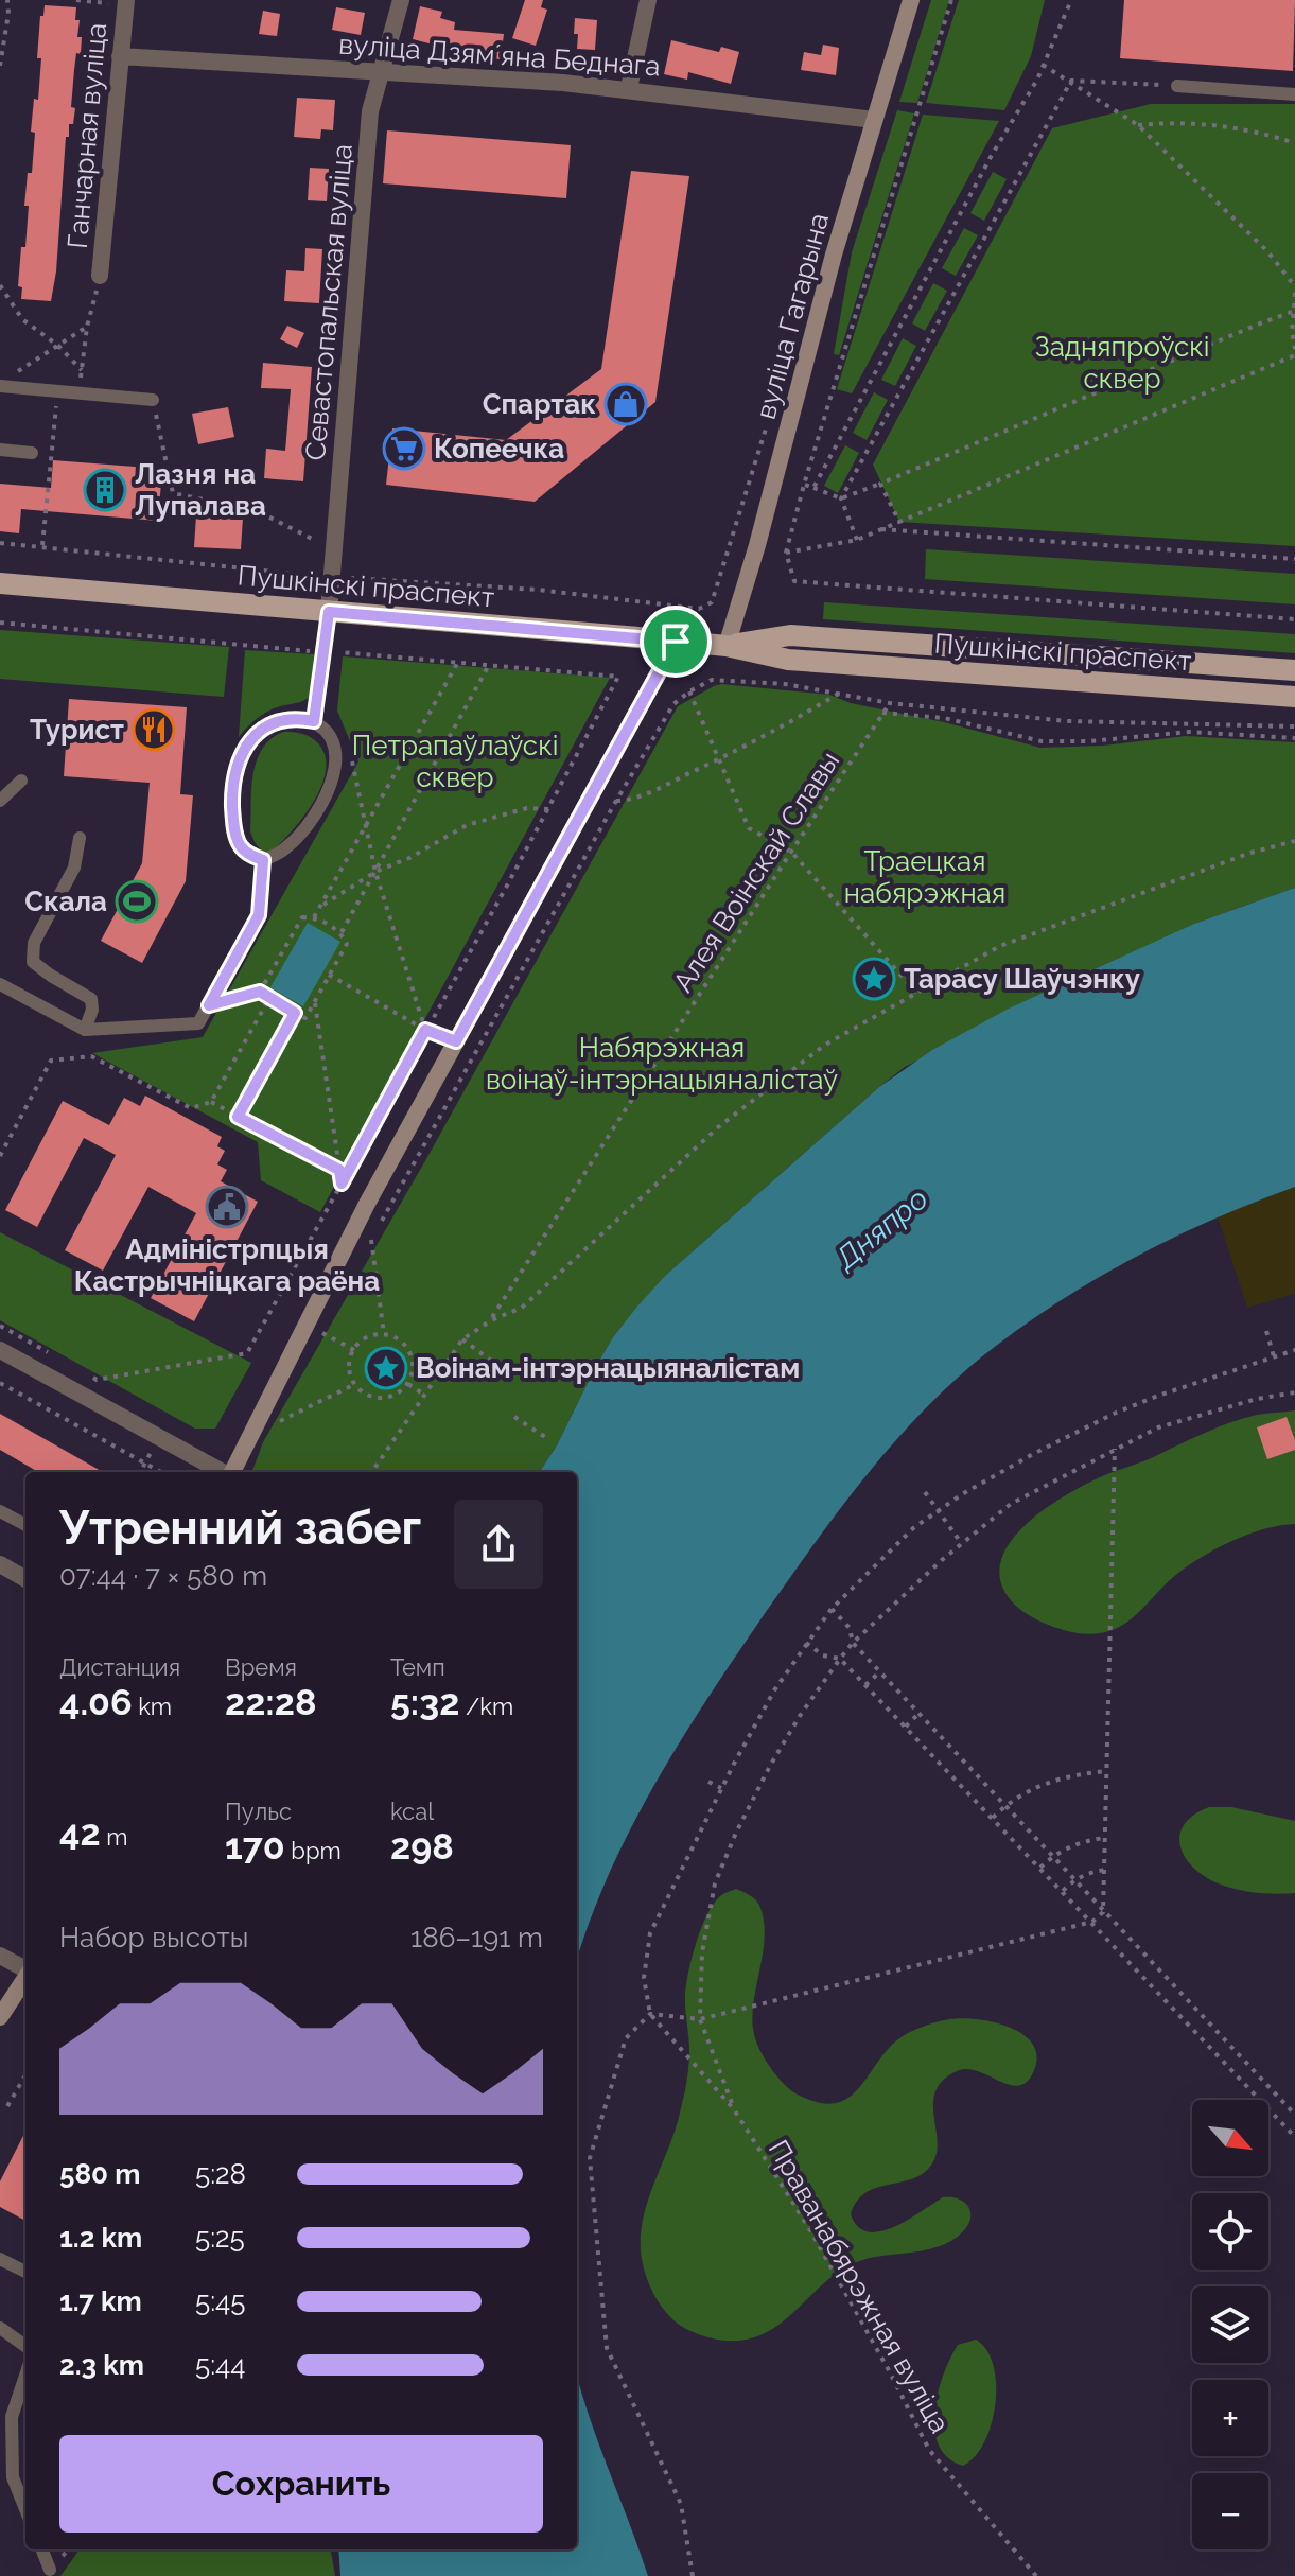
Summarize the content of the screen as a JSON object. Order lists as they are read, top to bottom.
{
  "streets": {
    "main road": ["вуліца Гагарына", "Пушкінскі праспект"],
    "street": ["вуліца Дзямʼяна Беднага", "Ганчарная вуліца", "Севастопальская вуліца"],
    "path": ["Алея Воінскай Славы", "Праванабярэжная вуліца"]
  },
  "crossings": [
    ["вуліца Дзямʼяна Беднага", "Ганчарная вуліца"],
    ["вуліца Дзямʼяна Беднага", "Севастопальская вуліца"],
    ["вуліца Дзямʼяна Беднага", "вуліца Гагарына"],
    ["Севастопальская вуліца", "Пушкінскі праспект"],
    ["вуліца Гагарына", "Пушкінскі праспект"]
  ],
  "water": ["Дняпро"],
  "parks": [
    "Задняпроўскі сквер",
    "Петрапаўлаўскі сквер",
    "Траецкая набярэжная",
    "Набярэжная воінаў-інтэрнацыяналістаў"
  ],
  "places": {
    "shop": ["Спартак"],
    "supermarket": ["Копеечка"],
    "building": ["Лазня на Лупалава"],
    "restaurant": ["Турист"],
    "sports": ["Скала"],
    "place": ["Тарасу Шаўчэнку", "Воінам-інтэрнацыяналістам"],
    "public building": ["Адміністрпцыя Кастрычніцкага раёна"]
  },
  "north": "bottom right",
  "page": {
    "heading": ["Утренний забег", "07:44 · 7 × 580 m"],
    "stats": [
      ["Дистанция", "4.06 km"],
      ["Время", "22:28"],
      ["Темп", "5:32 /km"],
      ["42 m"],
      ["Пульс", "170 bpm"],
      ["kcal", "298"]
    ],
    "chart": ["Набор высоты", "186–191 m"],
    "map_buttons": ["+", "−"],
    "list": [
      {
        "name": "580 m",
        "note": "5:28"
      },
      {
        "name": "1.2 km",
        "note": "5:25"
      },
      {
        "name": "1.7 km",
        "note": "5:45"
      },
      {
        "name": "2.3 km",
        "note": "5:44"
      }
    ],
    "buttons": "Сохранить"
  }
}
